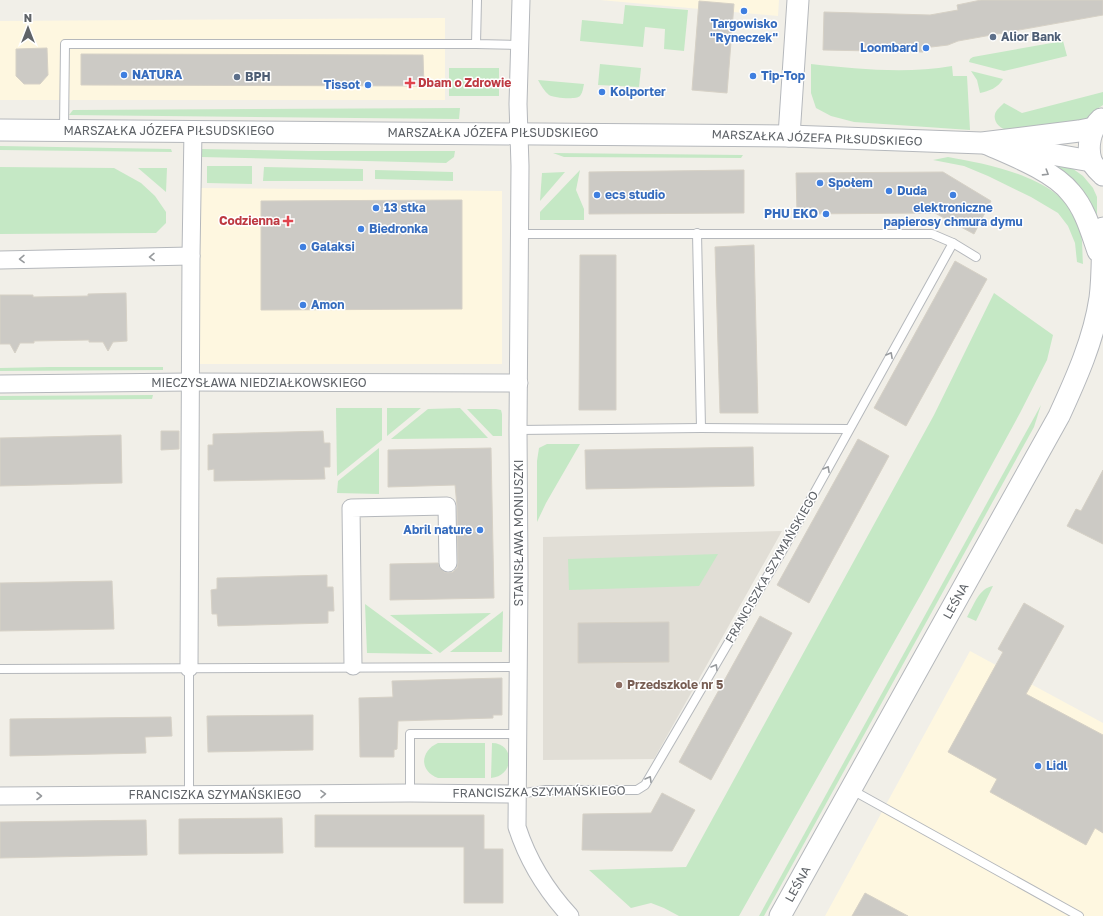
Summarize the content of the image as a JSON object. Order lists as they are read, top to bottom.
{
  "streets": {
    "street": [
      "MARSZAŁKA JÓZEFA PIŁSUDSKIEGO",
      "MIECZYSŁAWA NIEDZIAŁKOWSKIEGO",
      "STANISŁAWA MONIUSZKI",
      "FRANCISZKA SZYMAŃSKIEGO",
      "LEŚNA"
    ]
  },
  "crossings": [
    ["MARSZAŁKA JÓZEFA PIŁSUDSKIEGO", "STANISŁAWA MONIUSZKI"],
    ["MIECZYSŁAWA NIEDZIAŁKOWSKIEGO", "STANISŁAWA MONIUSZKI"],
    ["STANISŁAWA MONIUSZKI", "FRANCISZKA SZYMAŃSKIEGO"]
  ],
  "one_way": ["FRANCISZKA SZYMAŃSKIEGO"],
  "places": {
    "other": [
      "Targowisko \"Ryneczek\"",
      "Alior Bank",
      "Loombard",
      "NATURA",
      "Tip-Top",
      "BPH",
      "Tissot",
      "Kolporter",
      "Społem",
      "Duda",
      "ecs studio",
      "elektroniczne papierosy chmura dymu",
      "13 stka",
      "PHU EKO",
      "Biedronka",
      "Galaksi",
      "Amon",
      "Abril nature",
      "Przedszkole nr 5",
      "Lidl"
    ],
    "health": ["Dbam o Zdrowie", "Codzienna"]
  },
  "north": "top"
}
